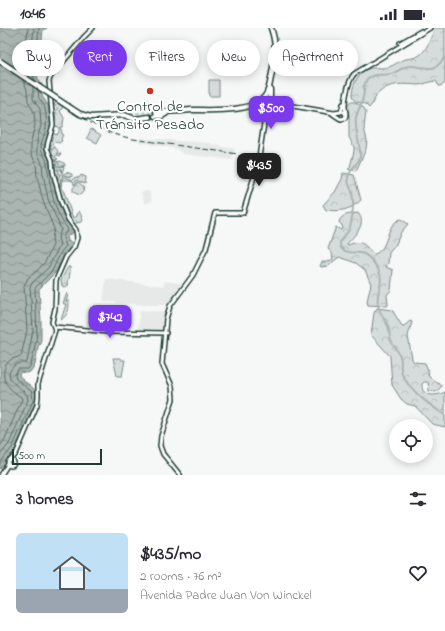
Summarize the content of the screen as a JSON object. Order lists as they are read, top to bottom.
{
  "places": ["Control de Tránsito Pesado"],
  "scale_bar": "500 m",
  "page": {
    "status": "10:46",
    "chip": [
      "Buy",
      "Rent",
      "Filters",
      "New",
      "Apartment"
    ],
    "price": ["$500", "$435", "$742"],
    "scale": "500 m",
    "heading": "3 homes",
    "list": [
      {
        "name": "$435/mo",
        "note": "2 rooms · 76 m² · Avenida Padre Juan Von Winckel"
      }
    ]
  }
}
